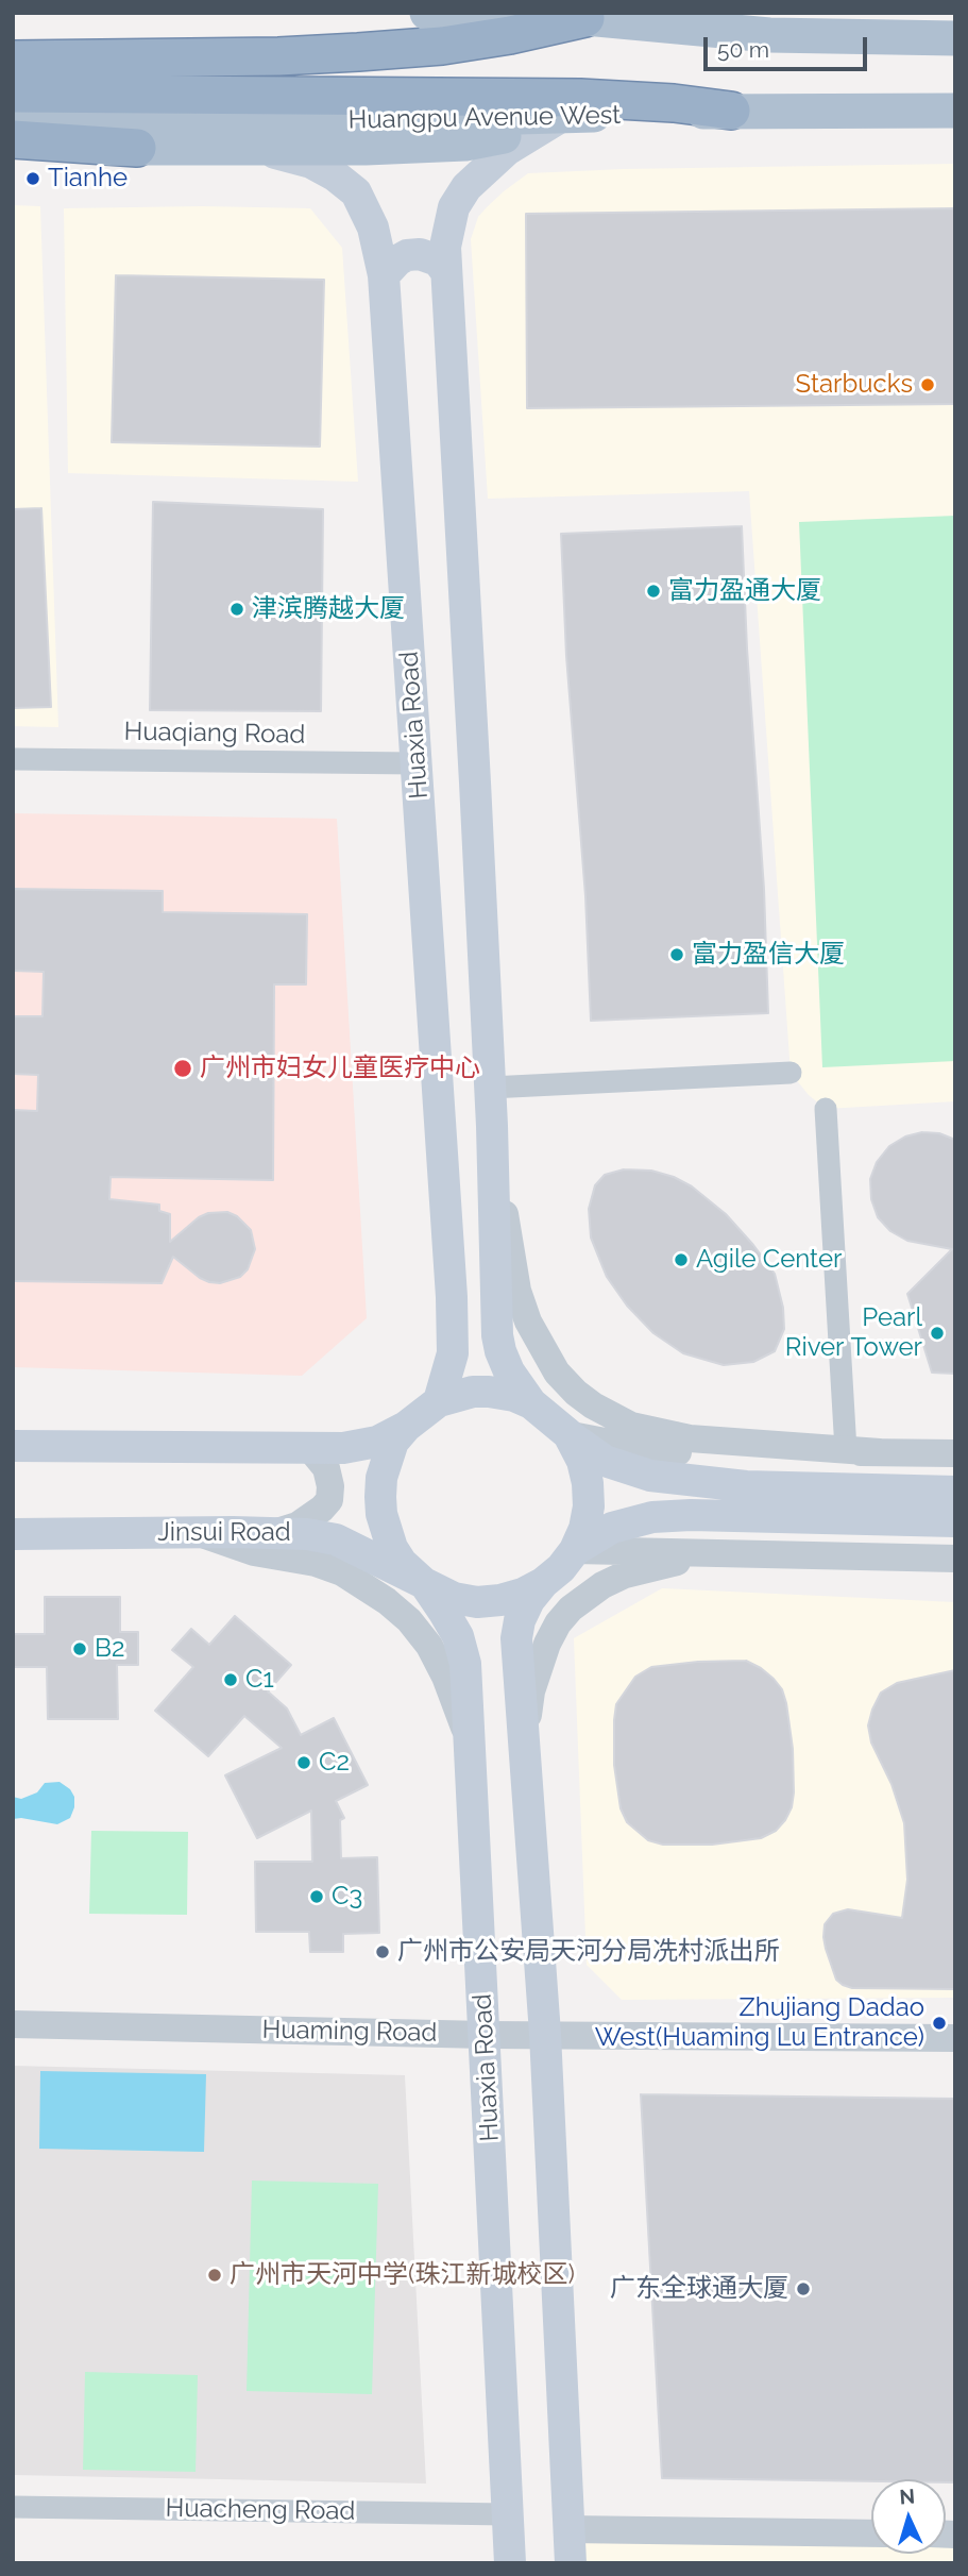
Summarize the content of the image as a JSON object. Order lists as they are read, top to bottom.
{
  "streets": {
    "main road": ["Huangpu Avenue West", "Huaxia Road", "Jinsui Road"],
    "street": ["Huaqiang Road", "Huaming Road", "Huacheng Road"]
  },
  "crossings": [
    ["Huangpu Avenue West", "Huaxia Road"],
    ["Huaxia Road", "Huaqiang Road"],
    ["Huaxia Road", "Jinsui Road"],
    ["Huaxia Road", "Huaming Road"],
    ["Huaxia Road", "Huacheng Road"]
  ],
  "places": [
    "Tianhe",
    "Starbucks",
    "富力盈通大厦",
    "津滨腾越大厦",
    "富力盈信大厦",
    "广州市妇女儿童医疗中心",
    "Agile Center",
    "Pearl River Tower",
    "B2",
    "C1",
    "C2",
    "C3",
    "广州市公安局天河分局冼村派出所",
    "Zhujiang Dadao West(Huaming Lu Entrance)",
    "广州市天河中学(珠江新城校区)",
    "广东全球通大厦"
  ],
  "scale_bar": "50 m",
  "north": "top"
}
